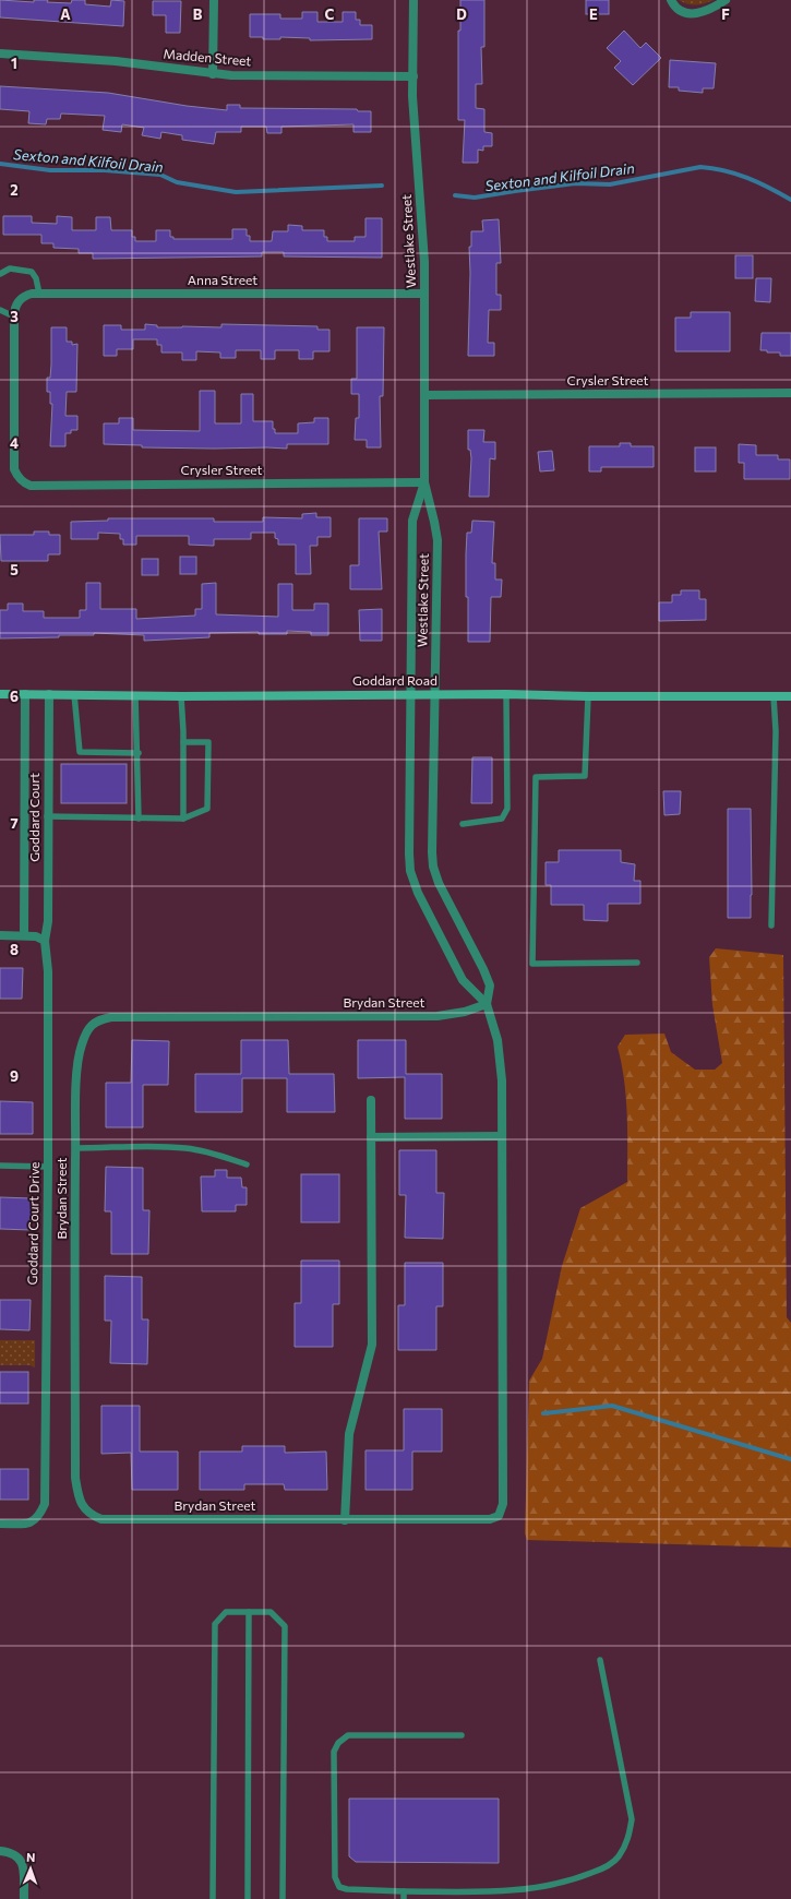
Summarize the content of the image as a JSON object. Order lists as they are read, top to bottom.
{
  "streets": {
    "main road": ["Goddard Road"],
    "street": [
      "Madden Street",
      "Westlake Street",
      "Anna Street",
      "Crysler Street",
      "Goddard Court",
      "Brydan Street",
      "Goddard Court Drive"
    ]
  },
  "crossings": [
    ["Madden Street", "Westlake Street"],
    ["Westlake Street", "Anna Street"],
    ["Westlake Street", "Crysler Street"],
    ["Westlake Street", "Goddard Road"],
    ["Westlake Street", "Brydan Street"],
    ["Anna Street", "Crysler Street"],
    ["Goddard Road", "Goddard Court"],
    ["Goddard Road", "Brydan Street"],
    ["Goddard Court", "Goddard Court Drive"]
  ],
  "water": ["Sexton and Kilfoil Drain"],
  "north": "top",
  "grid": {
    "columns": [
      "A",
      "B",
      "C",
      "D",
      "E",
      "F"
    ],
    "rows": [
      "1",
      "2",
      "3",
      "4",
      "5",
      "6",
      "7",
      "8",
      "9"
    ]
  }
}
